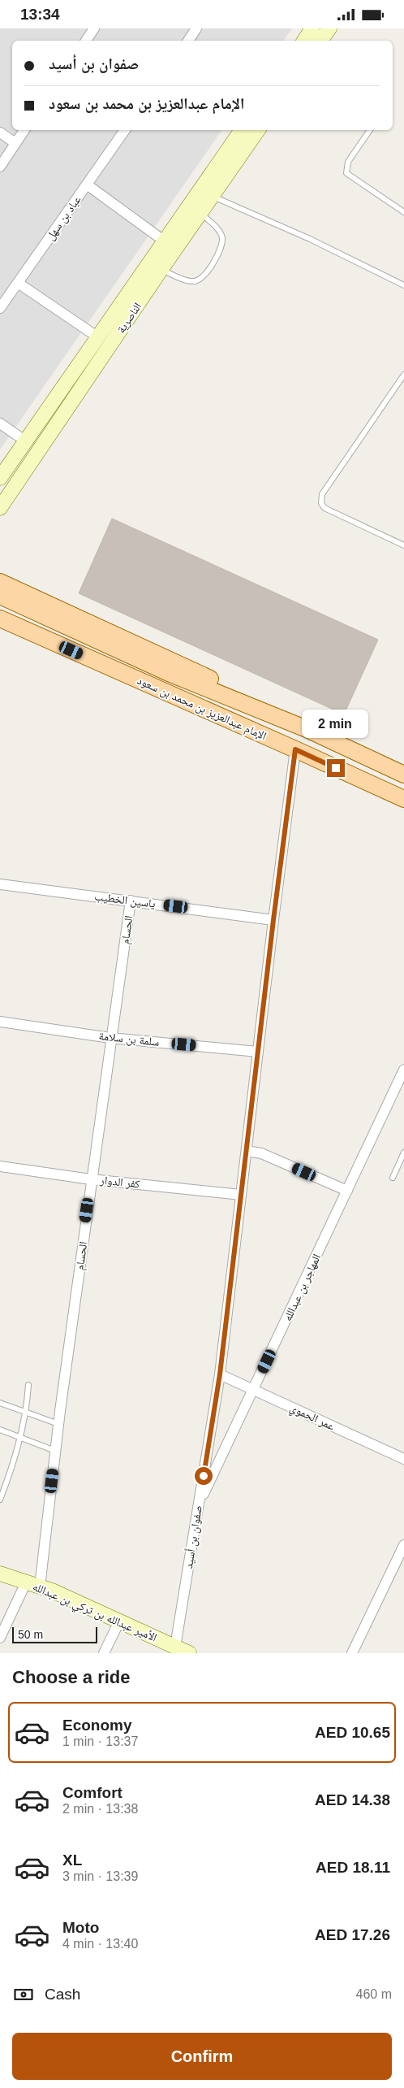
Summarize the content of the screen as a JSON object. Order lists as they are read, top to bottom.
{
  "streets": {
    "main road": ["الإمام عبدالعزيز بن محمد بن سعود"],
    "street": [
      "عباد بن سهل",
      "الناصرية",
      "ياسين الخطيب",
      "الحسام",
      "سلمة بن سلامة",
      "كفر الدوار",
      "المهاجر بن عبدالله",
      "عمر الحموي",
      "صفوان بن أسيد",
      "الأمير عبدالله بن تركي بن عبدالله"
    ]
  },
  "crossings": [
    ["الإمام عبدالعزيز بن محمد بن سعود", "صفوان بن أسيد"],
    ["ياسين الخطيب", "الحسام"],
    ["ياسين الخطيب", "صفوان بن أسيد"],
    ["الحسام", "سلمة بن سلامة"],
    ["الحسام", "كفر الدوار"],
    ["الحسام", "الأمير عبدالله بن تركي بن عبدالله"],
    ["سلمة بن سلامة", "صفوان بن أسيد"],
    ["كفر الدوار", "صفوان بن أسيد"],
    ["المهاجر بن عبدالله", "عمر الحموي"],
    ["المهاجر بن عبدالله", "صفوان بن أسيد"],
    ["عمر الحموي", "صفوان بن أسيد"],
    ["صفوان بن أسيد", "الأمير عبدالله بن تركي بن عبدالله"]
  ],
  "scale_bar": "50 m",
  "page": {
    "status": "13:34",
    "banner": ["صفوان بن أسيد", "الإمام عبدالعزيز بن محمد بن سعود"],
    "bubble": "2 min",
    "scale": "50 m",
    "heading": "Choose a ride",
    "list": [
      {
        "name": "Economy",
        "note": "1 min · 13:37",
        "value": "AED 10.65"
      },
      {
        "name": "Comfort",
        "note": "2 min · 13:38",
        "value": "AED 14.38"
      },
      {
        "name": "XL",
        "note": "3 min · 13:39",
        "value": "AED 18.11"
      },
      {
        "name": "Moto",
        "note": "4 min · 13:40",
        "value": "AED 17.26"
      }
    ],
    "pay": ["Cash", "460 m"],
    "buttons": "Confirm"
  }
}
